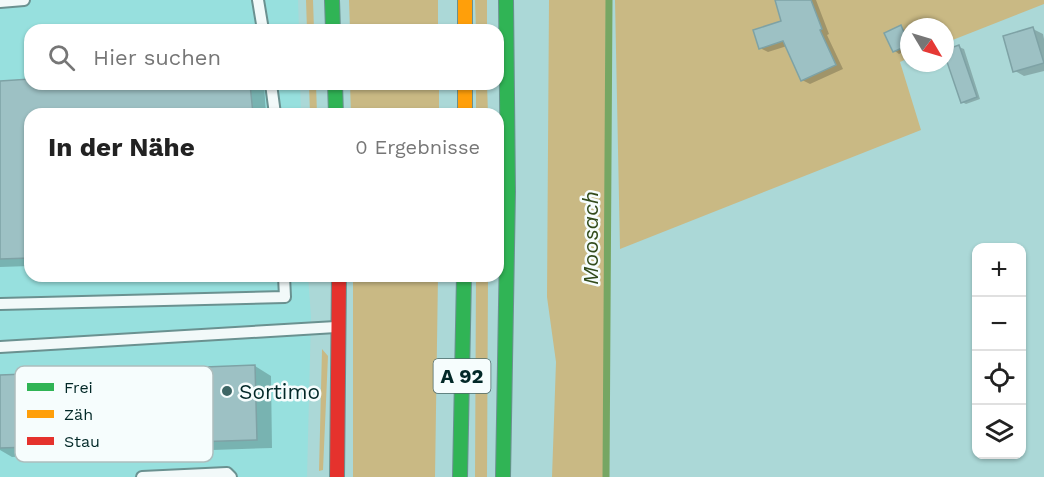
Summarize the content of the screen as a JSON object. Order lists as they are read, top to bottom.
{
  "streets": {
    "main road": ["A 92"]
  },
  "water": ["Moosach"],
  "places": ["Sortimo"],
  "legend": ["Frei", "Zäh", "Stau"],
  "north": "bottom right",
  "page": {
    "search": "Hier suchen",
    "heading": ["In der Nähe", "0 Ergebnisse"],
    "map_buttons": ["+", "−"]
  }
}
